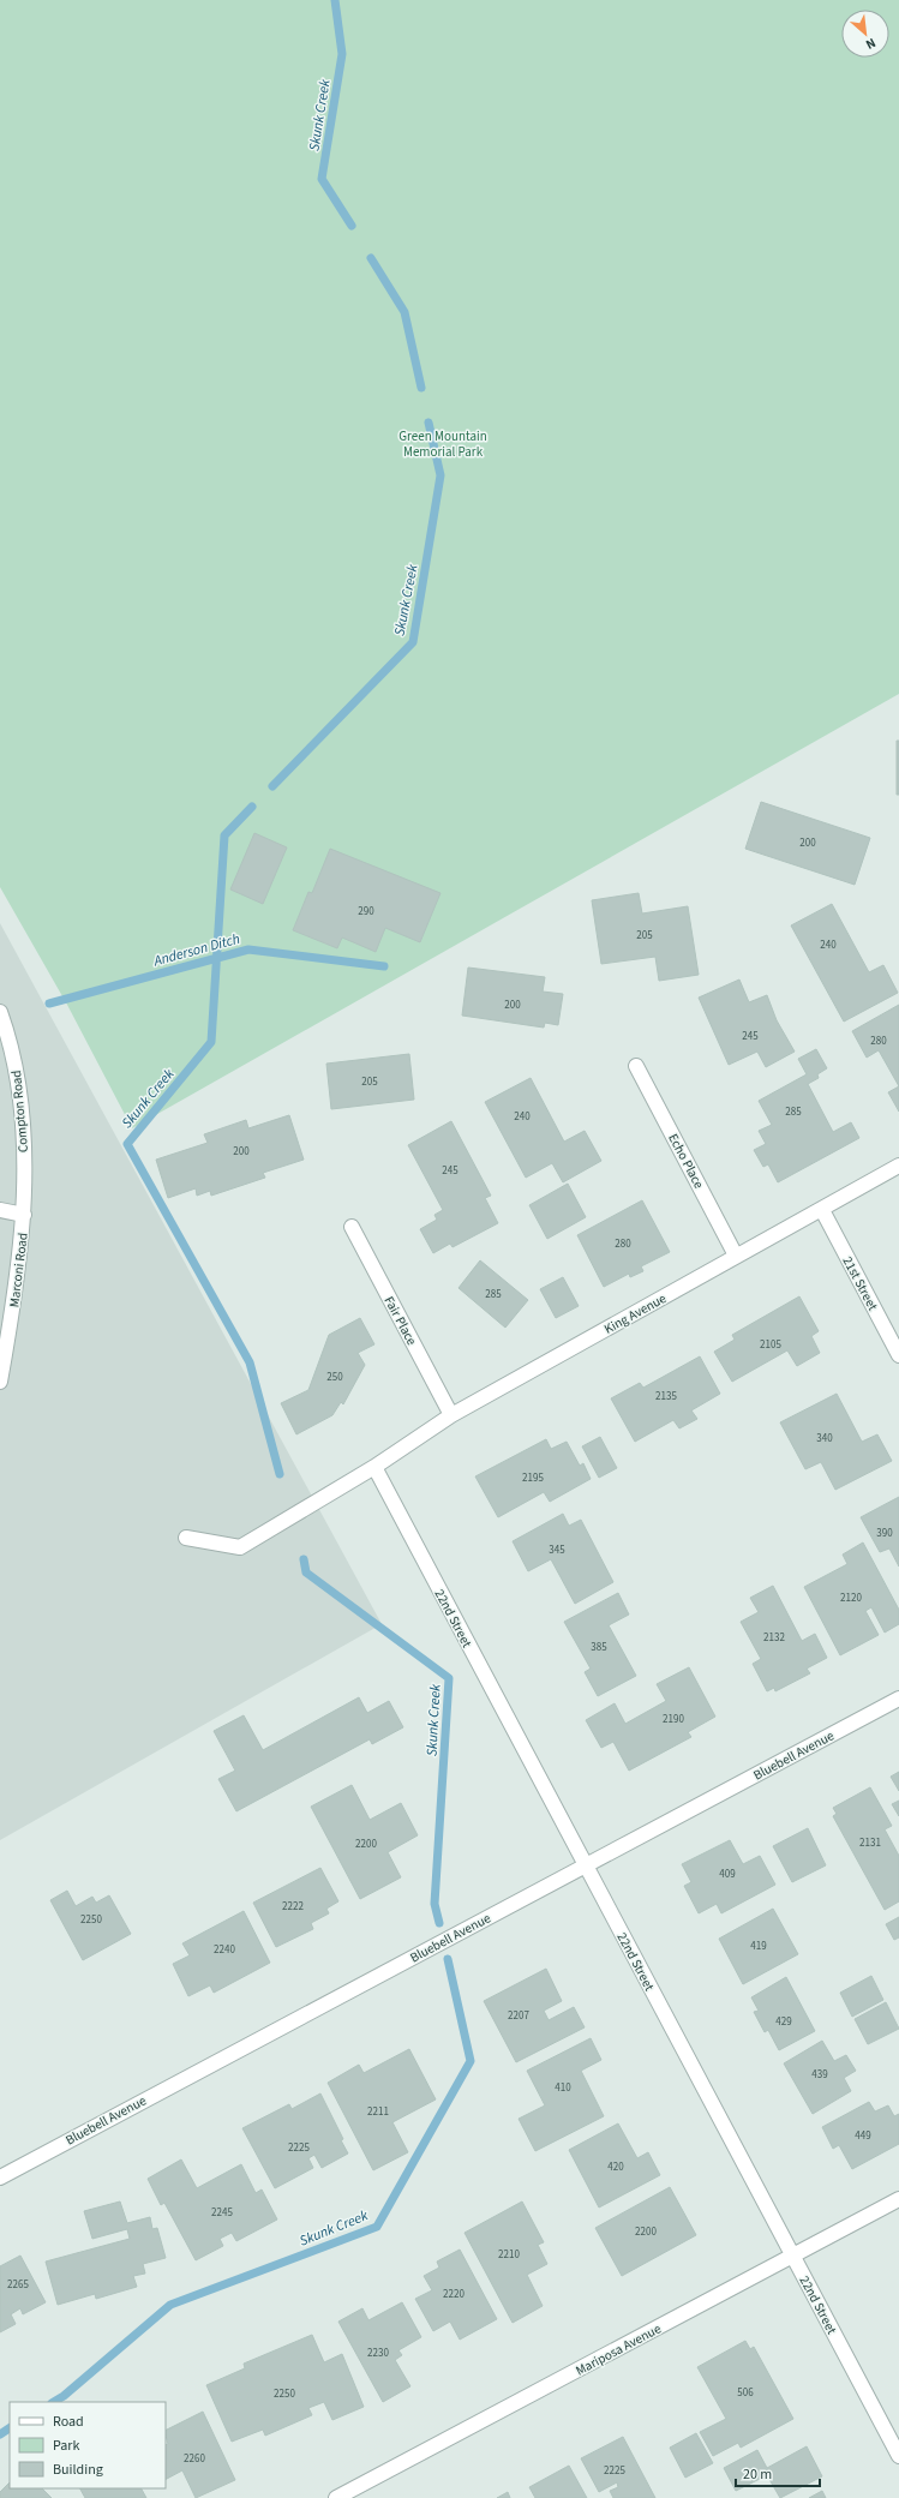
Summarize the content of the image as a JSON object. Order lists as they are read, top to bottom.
{
  "streets": {
    "street": [
      "Compton Road",
      "Echo Place",
      "Marconi Road",
      "21st Street",
      "King Avenue",
      "Fair Place",
      "22nd Street",
      "Bluebell Avenue",
      "Mariposa Avenue"
    ]
  },
  "crossings": [
    ["Compton Road", "Marconi Road"],
    ["Echo Place", "King Avenue"],
    ["21st Street", "King Avenue"],
    ["King Avenue", "Fair Place"],
    ["King Avenue", "22nd Street"],
    ["22nd Street", "Bluebell Avenue"],
    ["22nd Street", "Mariposa Avenue"]
  ],
  "water": ["Skunk Creek", "Anderson Ditch"],
  "parks": ["Green Mountain Memorial Park"],
  "house_numbers": [
    "200",
    "290",
    "205",
    "240",
    "200",
    "245",
    "280",
    "205",
    "285",
    "240",
    "200",
    "245",
    "280",
    "285",
    "2105",
    "250",
    "2135",
    "340",
    "2195",
    "390",
    "345",
    "2120",
    "2132",
    "385",
    "2190",
    "2131",
    "2200",
    "409",
    "2222",
    "2250",
    "419",
    "2240",
    "2207",
    "429",
    "439",
    "410",
    "2211",
    "449",
    "2225",
    "420",
    "2245",
    "2200",
    "2210",
    "2265",
    "2220",
    "2230",
    "506",
    "2250",
    "2260",
    "2225"
  ],
  "legend": ["Road", "Park", "Building"],
  "scale_bar": "20 m",
  "north": "bottom right"
}
